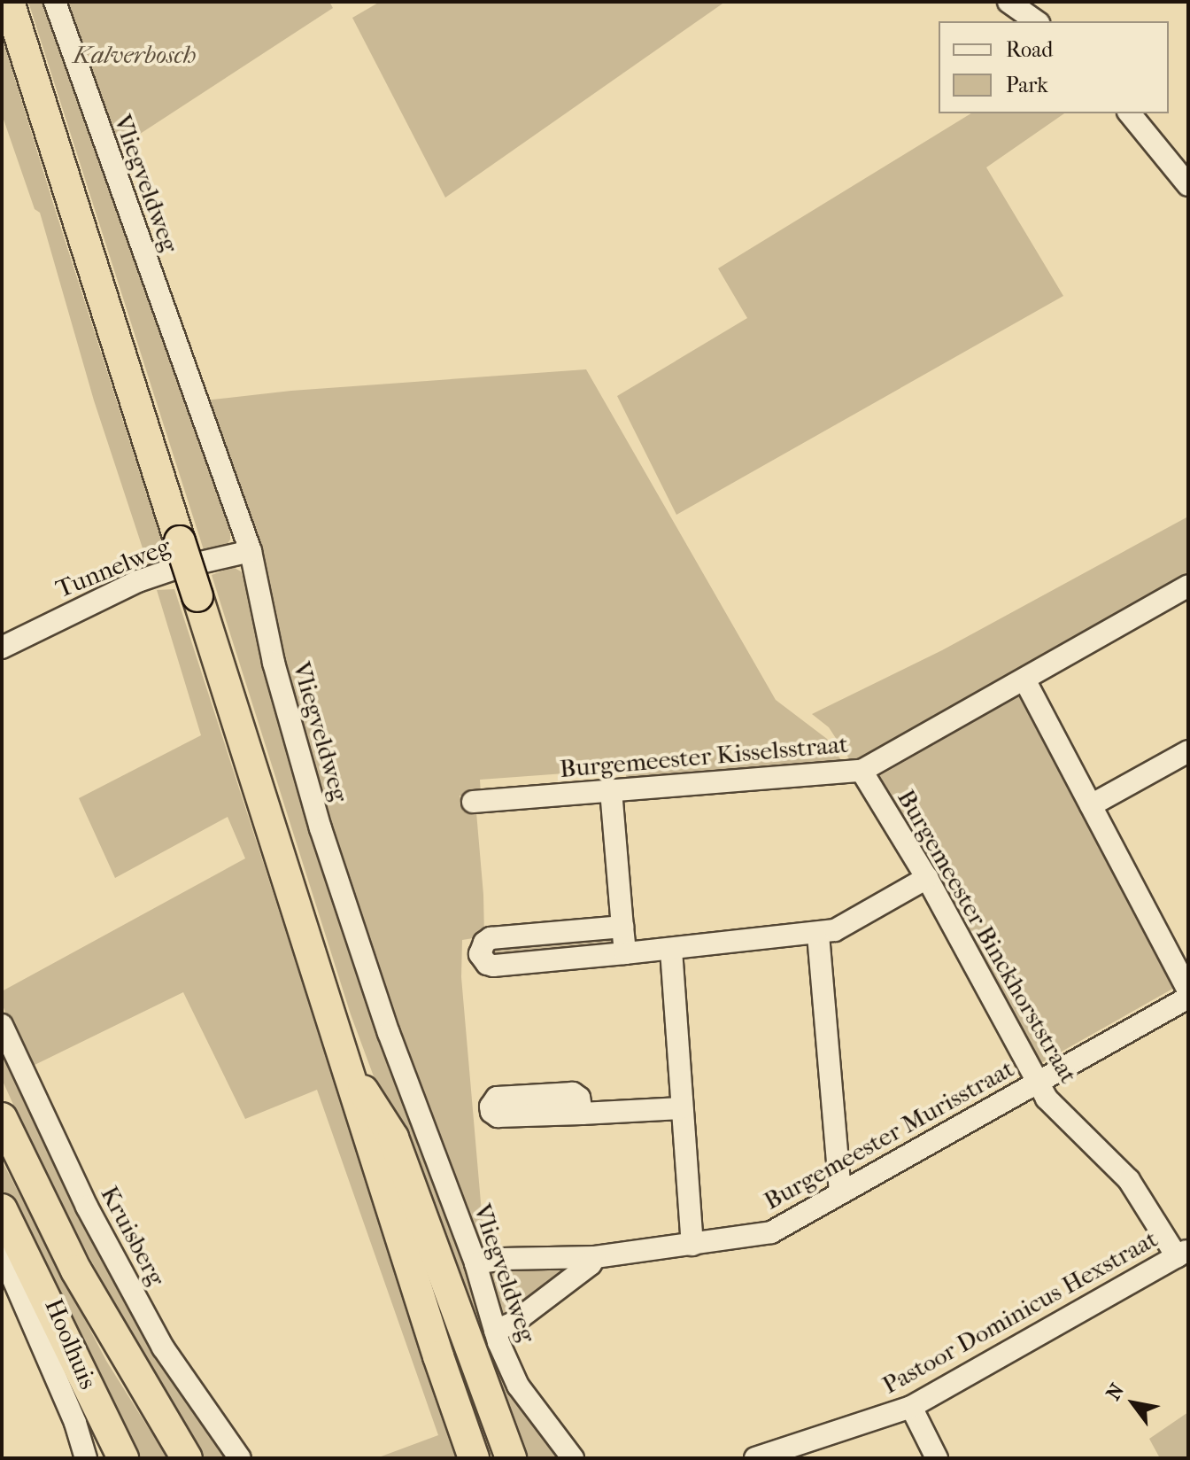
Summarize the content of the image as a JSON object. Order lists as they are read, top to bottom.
{
  "streets": {
    "street": [
      "Vliegveldweg",
      "Tunnelweg",
      "Burgemeester Kisselsstraat",
      "Burgemeester Binckhorststraat",
      "Burgemeester Murisstraat",
      "Kruisberg",
      "Pastoor Dominicus Hexstraat",
      "Hoolhuis"
    ]
  },
  "crossings": [
    ["Vliegveldweg", "Tunnelweg"],
    ["Vliegveldweg", "Burgemeester Murisstraat"],
    ["Burgemeester Kisselsstraat", "Burgemeester Binckhorststraat"],
    ["Burgemeester Binckhorststraat", "Burgemeester Murisstraat"],
    ["Burgemeester Binckhorststraat", "Pastoor Dominicus Hexstraat"]
  ],
  "parks": ["Kalverbosch"],
  "legend": ["Road", "Park"],
  "north": "top left"
}
